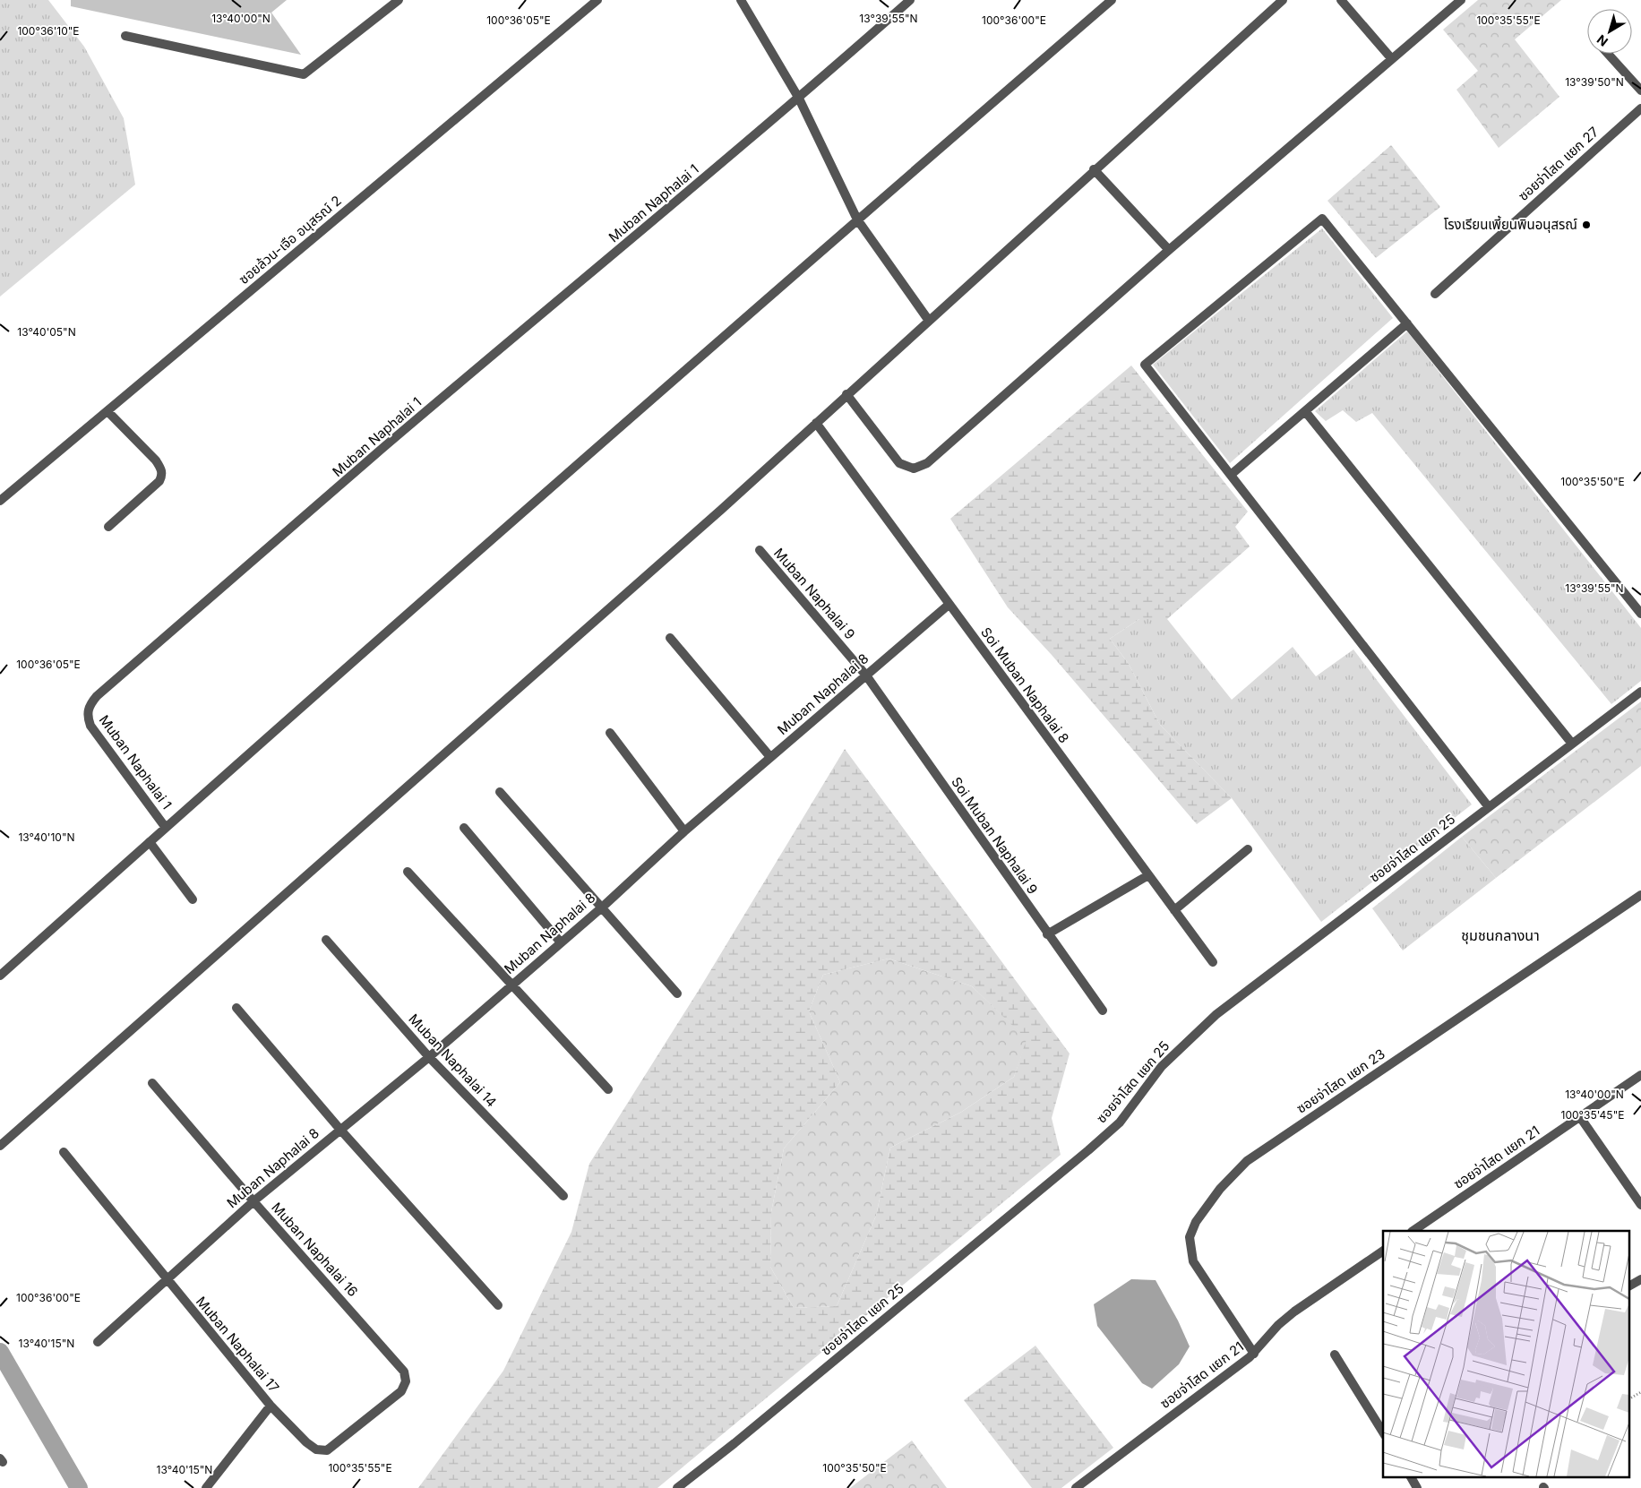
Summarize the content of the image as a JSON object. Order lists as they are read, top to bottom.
{
  "streets": {
    "street": [
      "ซอยจ่าโสด แยก 27",
      "Muban Naphalai 1",
      "ซอยล้วน-เจือ อนุสรณ์ 2",
      "Muban Naphalai 9",
      "Soi Muban Naphalai 8",
      "Muban Naphalai 8",
      "Soi Muban Naphalai 9",
      "ซอยจ่าโสด แยก 25",
      "Muban Naphalai 14",
      "ซอยจ่าโสด แยก 23",
      "ซอยจ่าโสด แยก 21",
      "Muban Naphalai 16",
      "Muban Naphalai 17"
    ]
  },
  "crossings": [
    ["Muban Naphalai 9", "Muban Naphalai 8"],
    ["Muban Naphalai 9", "Soi Muban Naphalai 9"],
    ["Soi Muban Naphalai 8", "Muban Naphalai 8"],
    ["Muban Naphalai 8", "Soi Muban Naphalai 9"],
    ["Muban Naphalai 8", "Muban Naphalai 14"],
    ["Muban Naphalai 8", "Muban Naphalai 16"],
    ["Muban Naphalai 8", "Muban Naphalai 17"],
    ["ซอยจ่าโสด แยก 23", "ซอยจ่าโสด แยก 21"],
    ["Muban Naphalai 16", "Muban Naphalai 17"]
  ],
  "districts": ["ชุมชนกลางนา"],
  "places": ["โรงเรียนเพี้ยนพินอนุสรณ์"],
  "north": "bottom left",
  "coordinates": [
    "13°40'00\"N",
    "13°39'55\"N",
    "100°36'05\"E",
    "100°36'00\"E",
    "100°35'55\"E",
    "100°36'10\"E",
    "13°39'50\"N",
    "13°40'05\"N",
    "100°35'50\"E",
    "13°40'10\"N",
    "100°35'45\"E",
    "13°40'15\"N"
  ]
}
